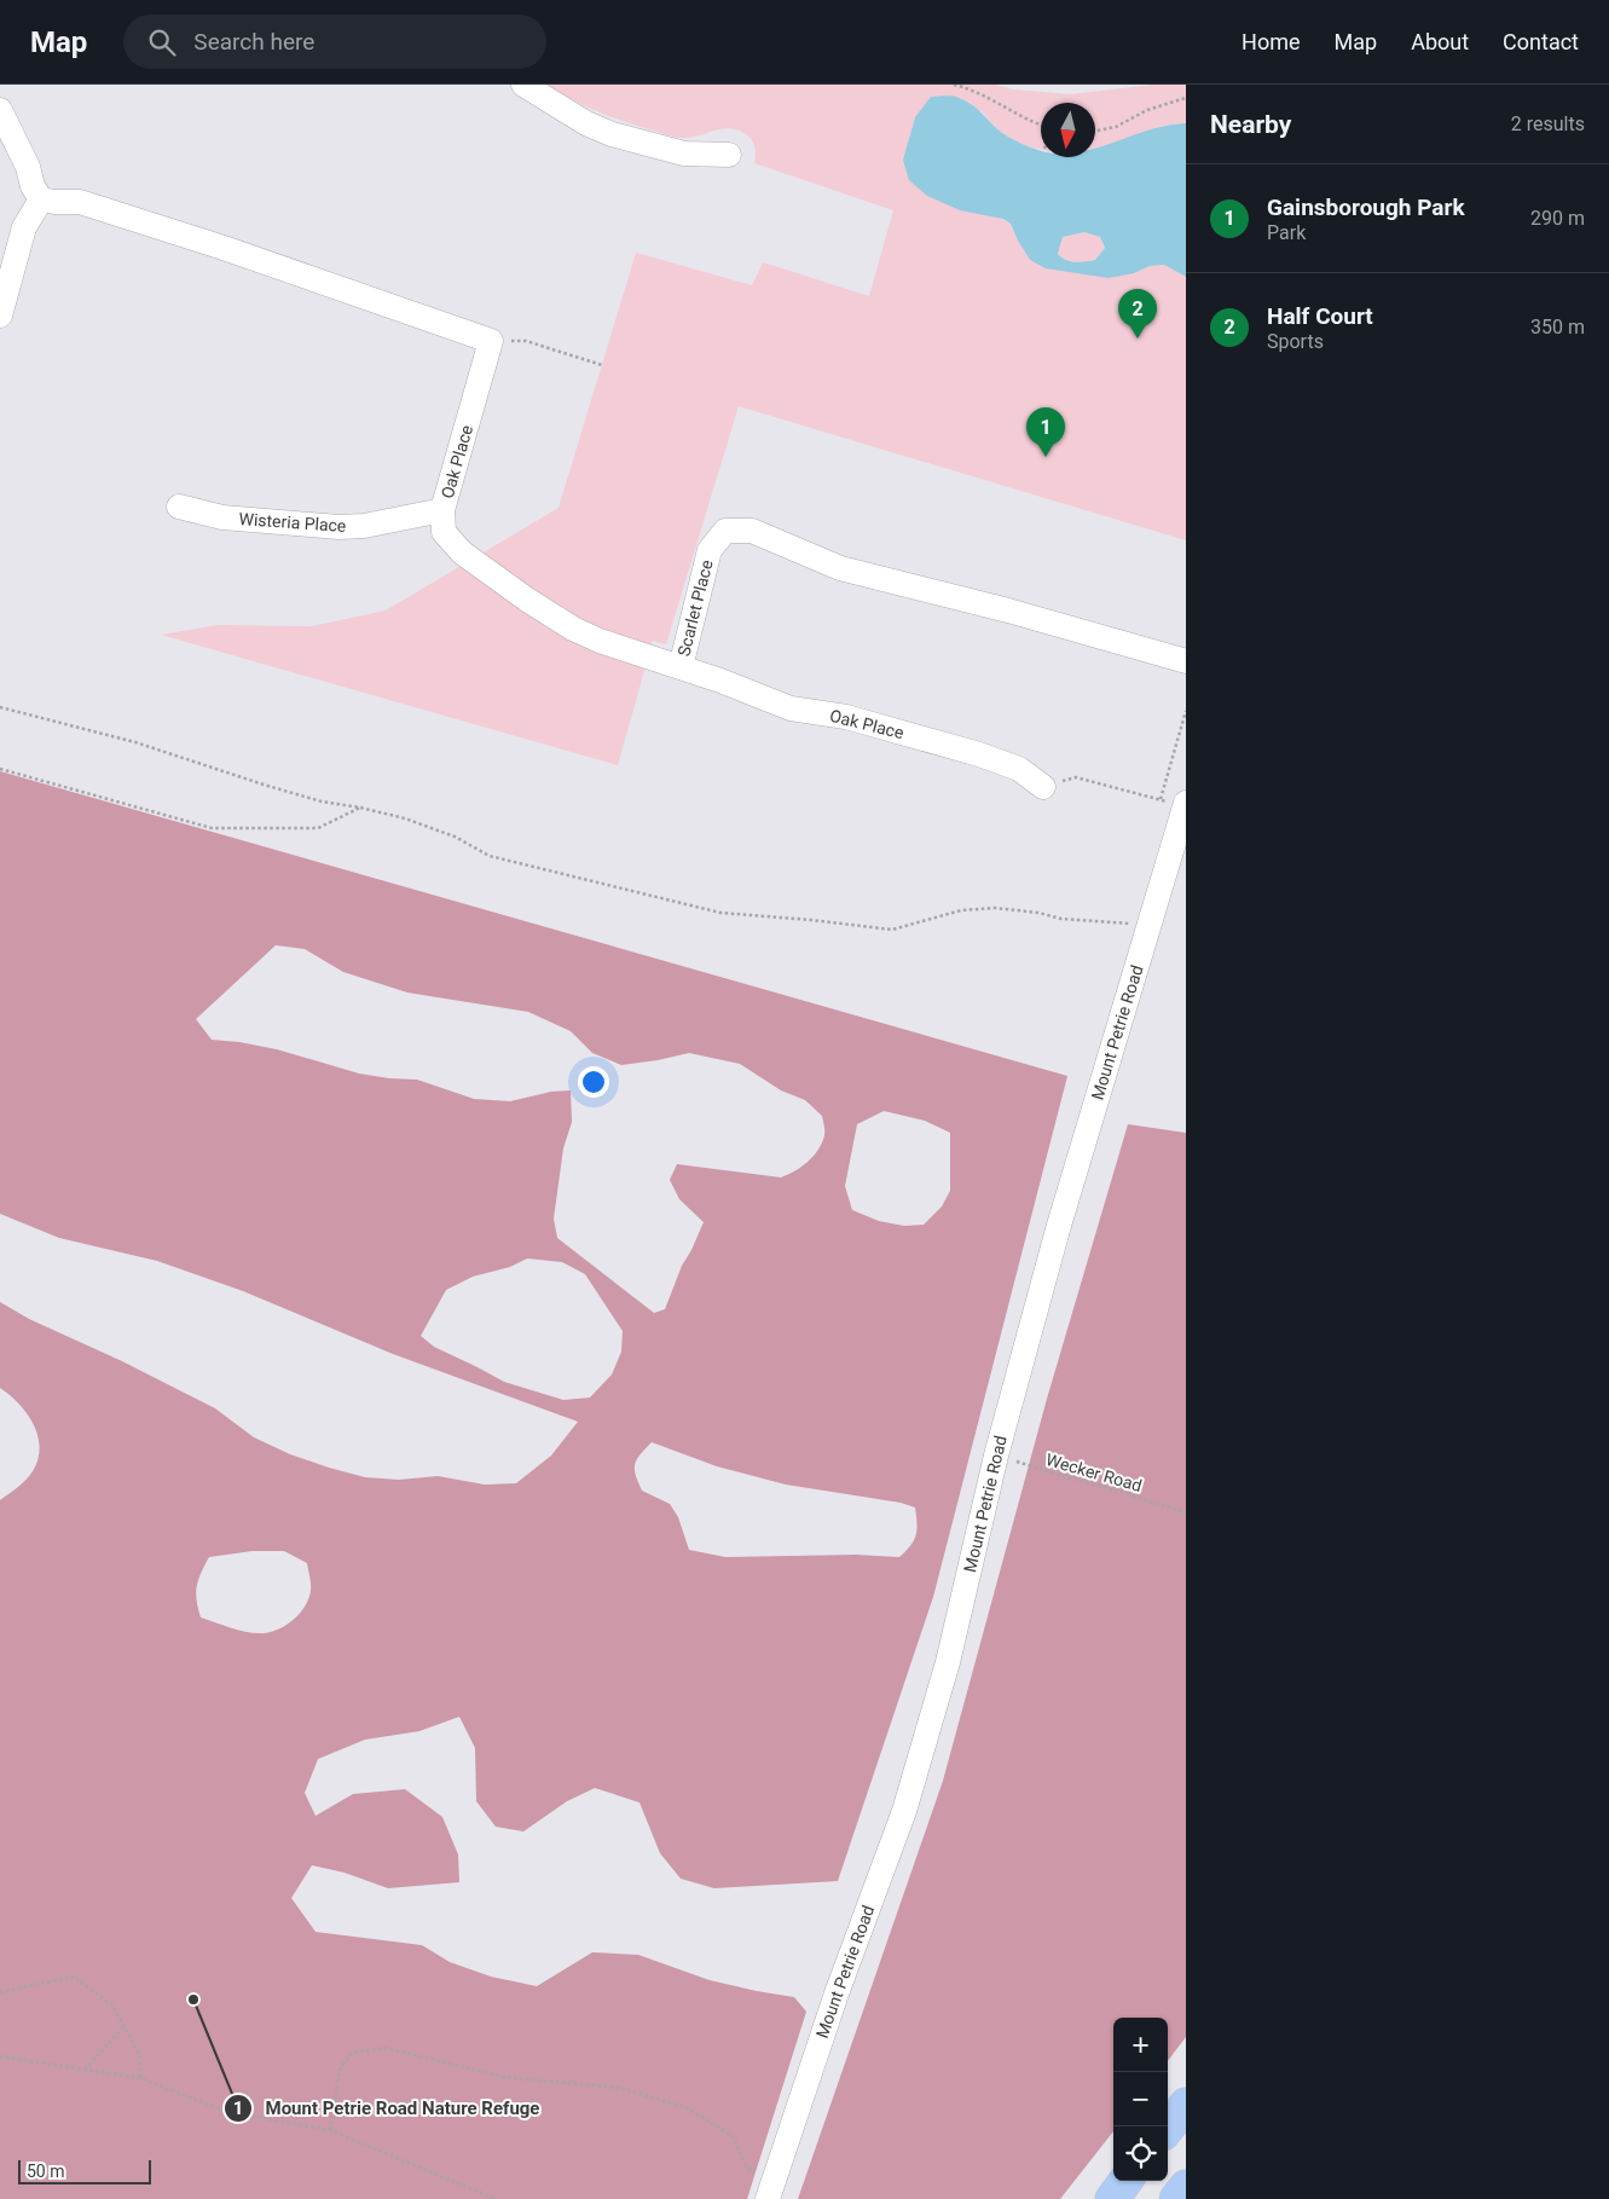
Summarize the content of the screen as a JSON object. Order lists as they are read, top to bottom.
{
  "streets": {
    "street": [
      "Oak Place",
      "Wisteria Place",
      "Scarlet Place",
      "Mount Petrie Road"
    ],
    "path": ["Wecker Road"]
  },
  "crossings": [
    ["Oak Place", "Wisteria Place"],
    ["Oak Place", "Scarlet Place"],
    ["Mount Petrie Road", "Wecker Road"]
  ],
  "places": ["Mount Petrie Road Nature Refuge"],
  "scale_bar": "50 m",
  "north": "bottom",
  "page": {
    "header": "Map",
    "search": "Search here",
    "nav": [
      "Home",
      "Map",
      "About",
      "Contact"
    ],
    "heading": ["Nearby", "2 results"],
    "list": [
      {
        "mark": "1",
        "name": "Gainsborough Park",
        "note": "Park",
        "value": "290 m"
      },
      {
        "mark": "2",
        "name": "Half Court",
        "note": "Sports",
        "value": "350 m"
      }
    ],
    "pins": ["2", "1"],
    "map_buttons": ["+", "−"],
    "scale": "50 m"
  }
}
